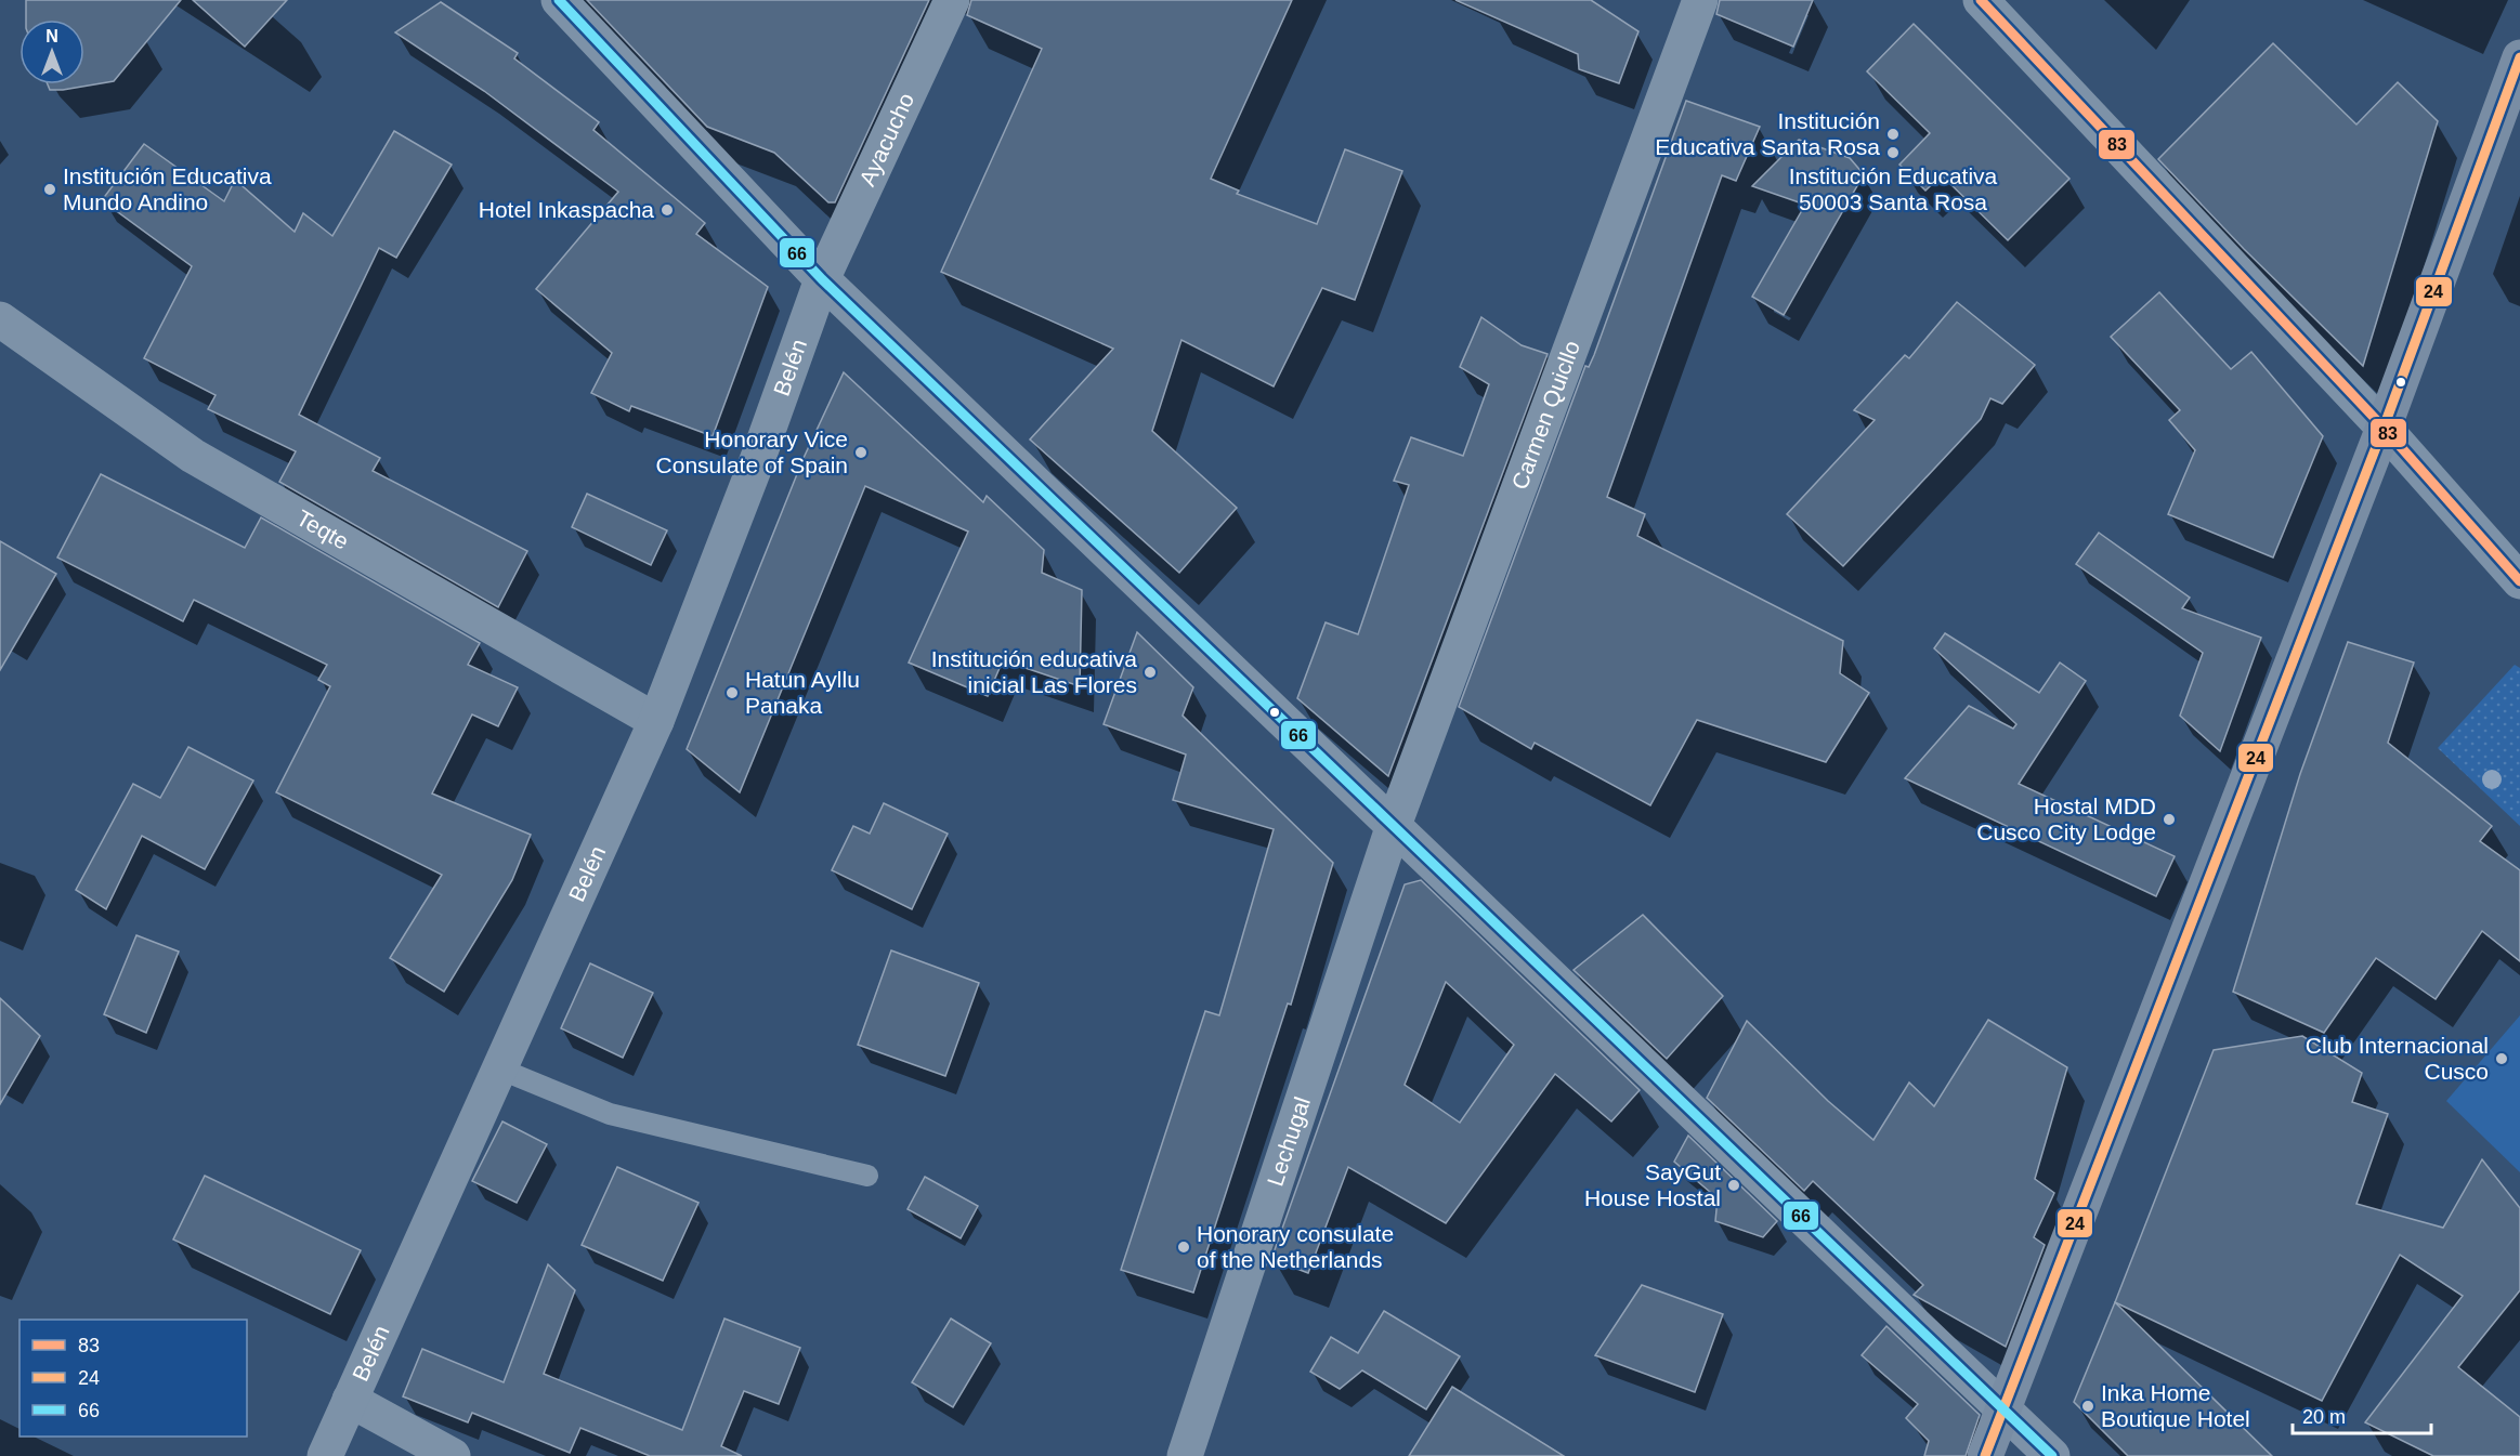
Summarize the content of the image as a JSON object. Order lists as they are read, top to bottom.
{
  "streets": {
    "street": [
      "Ayacucho",
      "Belén",
      "Carmen Quicllo",
      "Teqte",
      "Lechugal"
    ]
  },
  "crossings": [
    ["Ayacucho", "Belén"],
    ["Belén", "Teqte"],
    ["Carmen Quicllo", "Lechugal"]
  ],
  "places": [
    "Institución Educativa Santa Rosa",
    "Institución Educativa 50003 Santa Rosa",
    "Institución Educativa Mundo Andino",
    "Hotel Inkaspacha",
    "Honorary Vice Consulate of Spain",
    "Institución educativa inicial Las Flores",
    "Hatun Ayllu Panaka",
    "Hostal MDD Cusco City Lodge",
    "Club Internacional Cusco",
    "SayGut House Hostal",
    "Honorary consulate of the Netherlands",
    "Inka Home Boutique Hotel"
  ],
  "lines": ["transit line 83", "transit line 66", "transit line 24"],
  "legend": ["83", "24", "66"],
  "scale_bar": "20 m",
  "north": "top"
}
